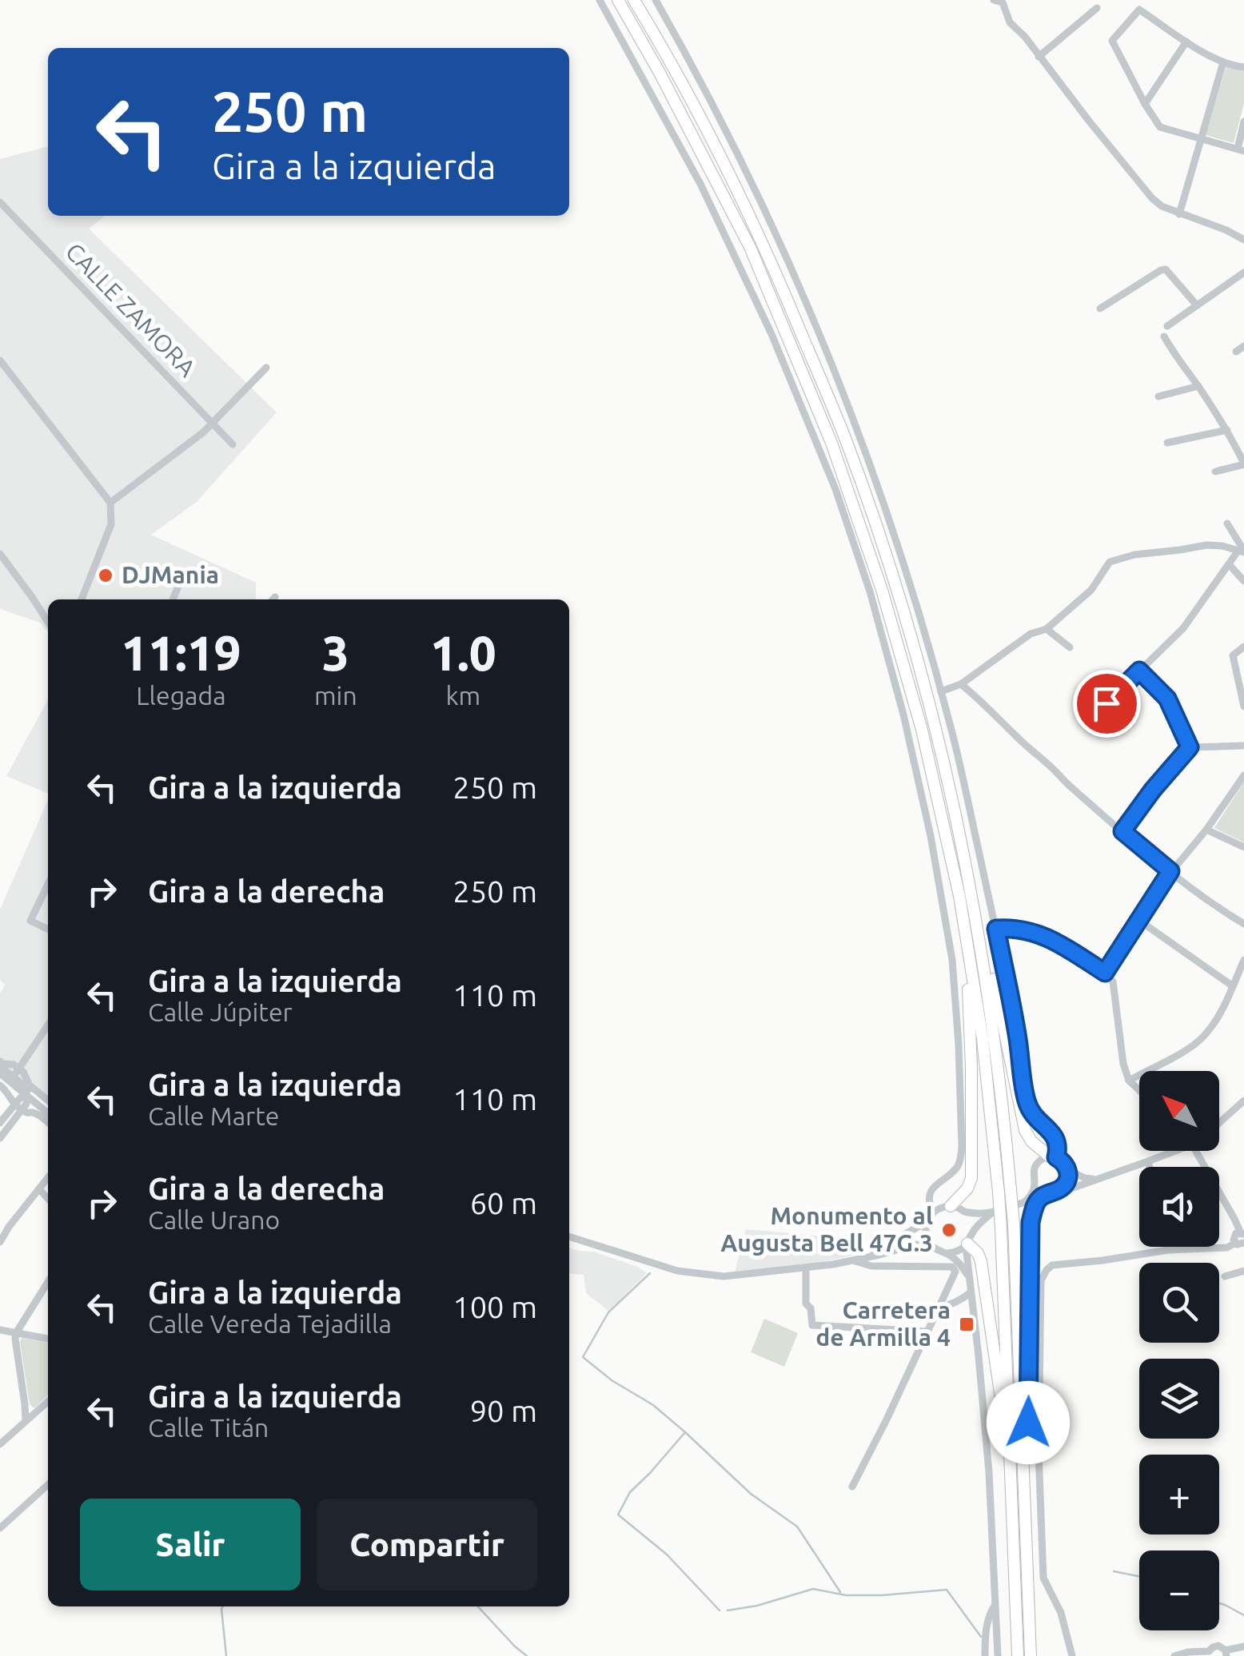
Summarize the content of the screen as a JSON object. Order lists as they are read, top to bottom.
{
  "streets": {
    "street": ["CALLE ZAMORA"]
  },
  "places": {
    "other": ["DJMania", "Monumento al Augusta Bell 47G.3"],
    "transit": ["Carretera de Armilla 4"]
  },
  "north": "top left",
  "page": {
    "turn": ["250 m", "Gira a la izquierda"],
    "eta": [
      "11:19",
      "Llegada",
      "3",
      "min",
      "1.0",
      "km"
    ],
    "list": [
      {
        "name": "Gira a la izquierda",
        "value": "250 m"
      },
      {
        "name": "Gira a la derecha",
        "value": "250 m"
      },
      {
        "name": "Gira a la izquierda",
        "note": "Calle Júpiter",
        "value": "110 m"
      },
      {
        "name": "Gira a la izquierda",
        "note": "Calle Marte",
        "value": "110 m"
      },
      {
        "name": "Gira a la derecha",
        "note": "Calle Urano",
        "value": "60 m"
      },
      {
        "name": "Gira a la izquierda",
        "note": "Calle Vereda Tejadilla",
        "value": "100 m"
      },
      {
        "name": "Gira a la izquierda",
        "note": "Calle Titán",
        "value": "90 m"
      }
    ],
    "map_buttons": ["+", "−"],
    "buttons": ["Salir", "Compartir"]
  }
}
